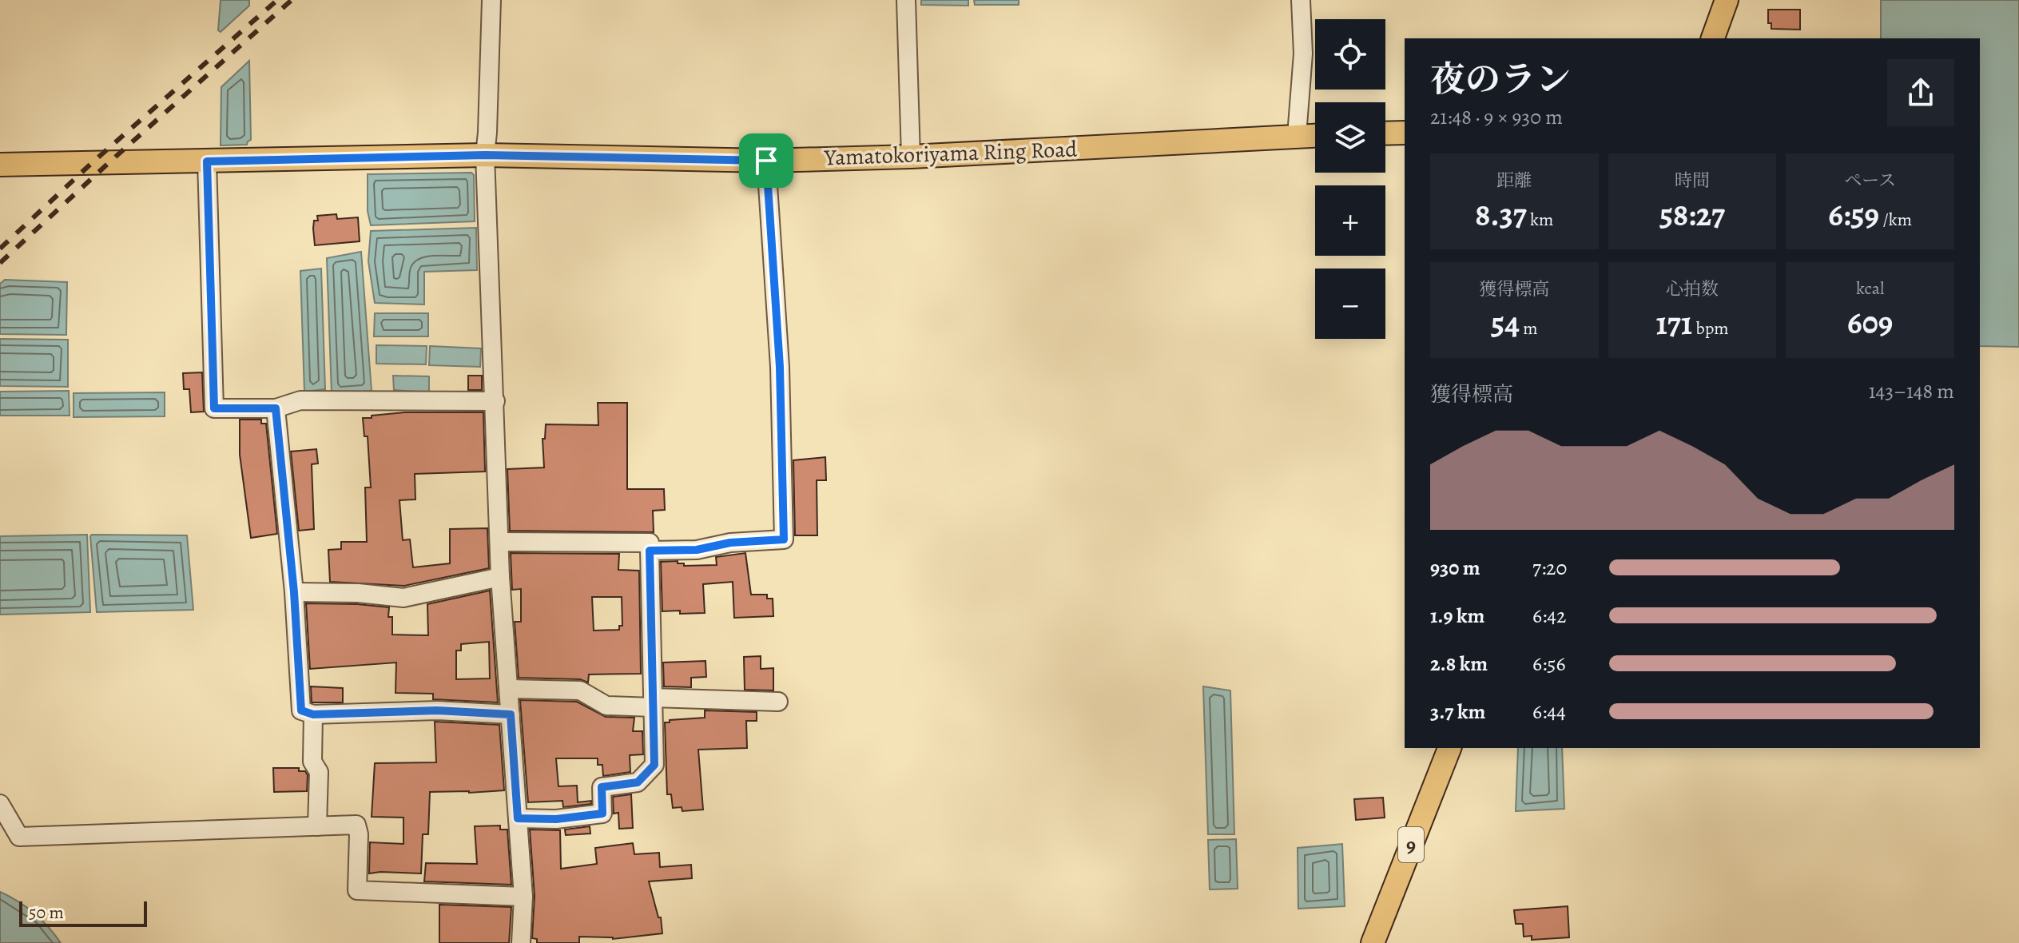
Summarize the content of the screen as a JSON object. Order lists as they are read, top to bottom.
{
  "streets": {
    "main road": ["Yamatokoriyama Ring Road", "9"]
  },
  "scale_bar": "50 m",
  "page": {
    "map_buttons": ["+", "−"],
    "heading": ["夜のラン", "21:48 · 9 × 930 m"],
    "stats": [
      ["距離", "8.37 km"],
      ["時間", "58:27"],
      ["ペース", "6:59 /km"],
      ["獲得標高", "54 m"],
      ["心拍数", "171 bpm"],
      ["kcal", "609"]
    ],
    "chart": ["獲得標高", "143–148 m"],
    "list": [
      {
        "name": "930 m",
        "note": "7:20"
      },
      {
        "name": "1.9 km",
        "note": "6:42"
      },
      {
        "name": "2.8 km",
        "note": "6:56"
      },
      {
        "name": "3.7 km",
        "note": "6:44"
      }
    ],
    "scale": "50 m"
  }
}
